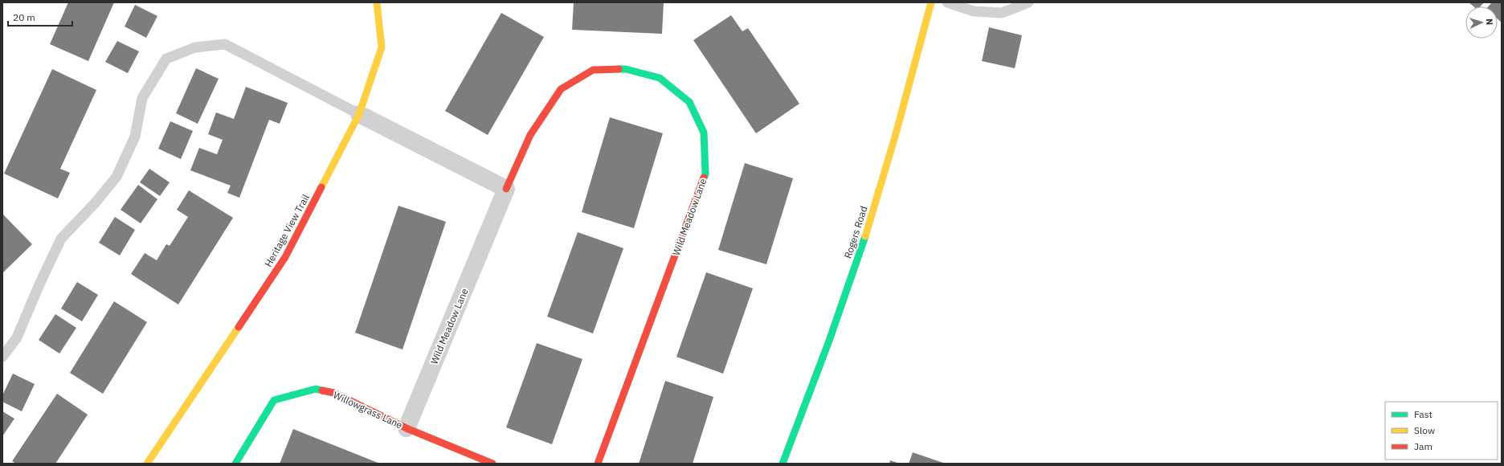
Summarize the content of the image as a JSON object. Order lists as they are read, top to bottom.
{
  "streets": {
    "street": [
      "Wild Meadow Lane",
      "Heritage View Trail",
      "Rogers Road",
      "Willowgrass Lane"
    ]
  },
  "crossings": [
    ["Wild Meadow Lane", "Willowgrass Lane"]
  ],
  "legend": ["Fast", "Slow", "Jam"],
  "scale_bar": "20 m",
  "north": "right"
}
